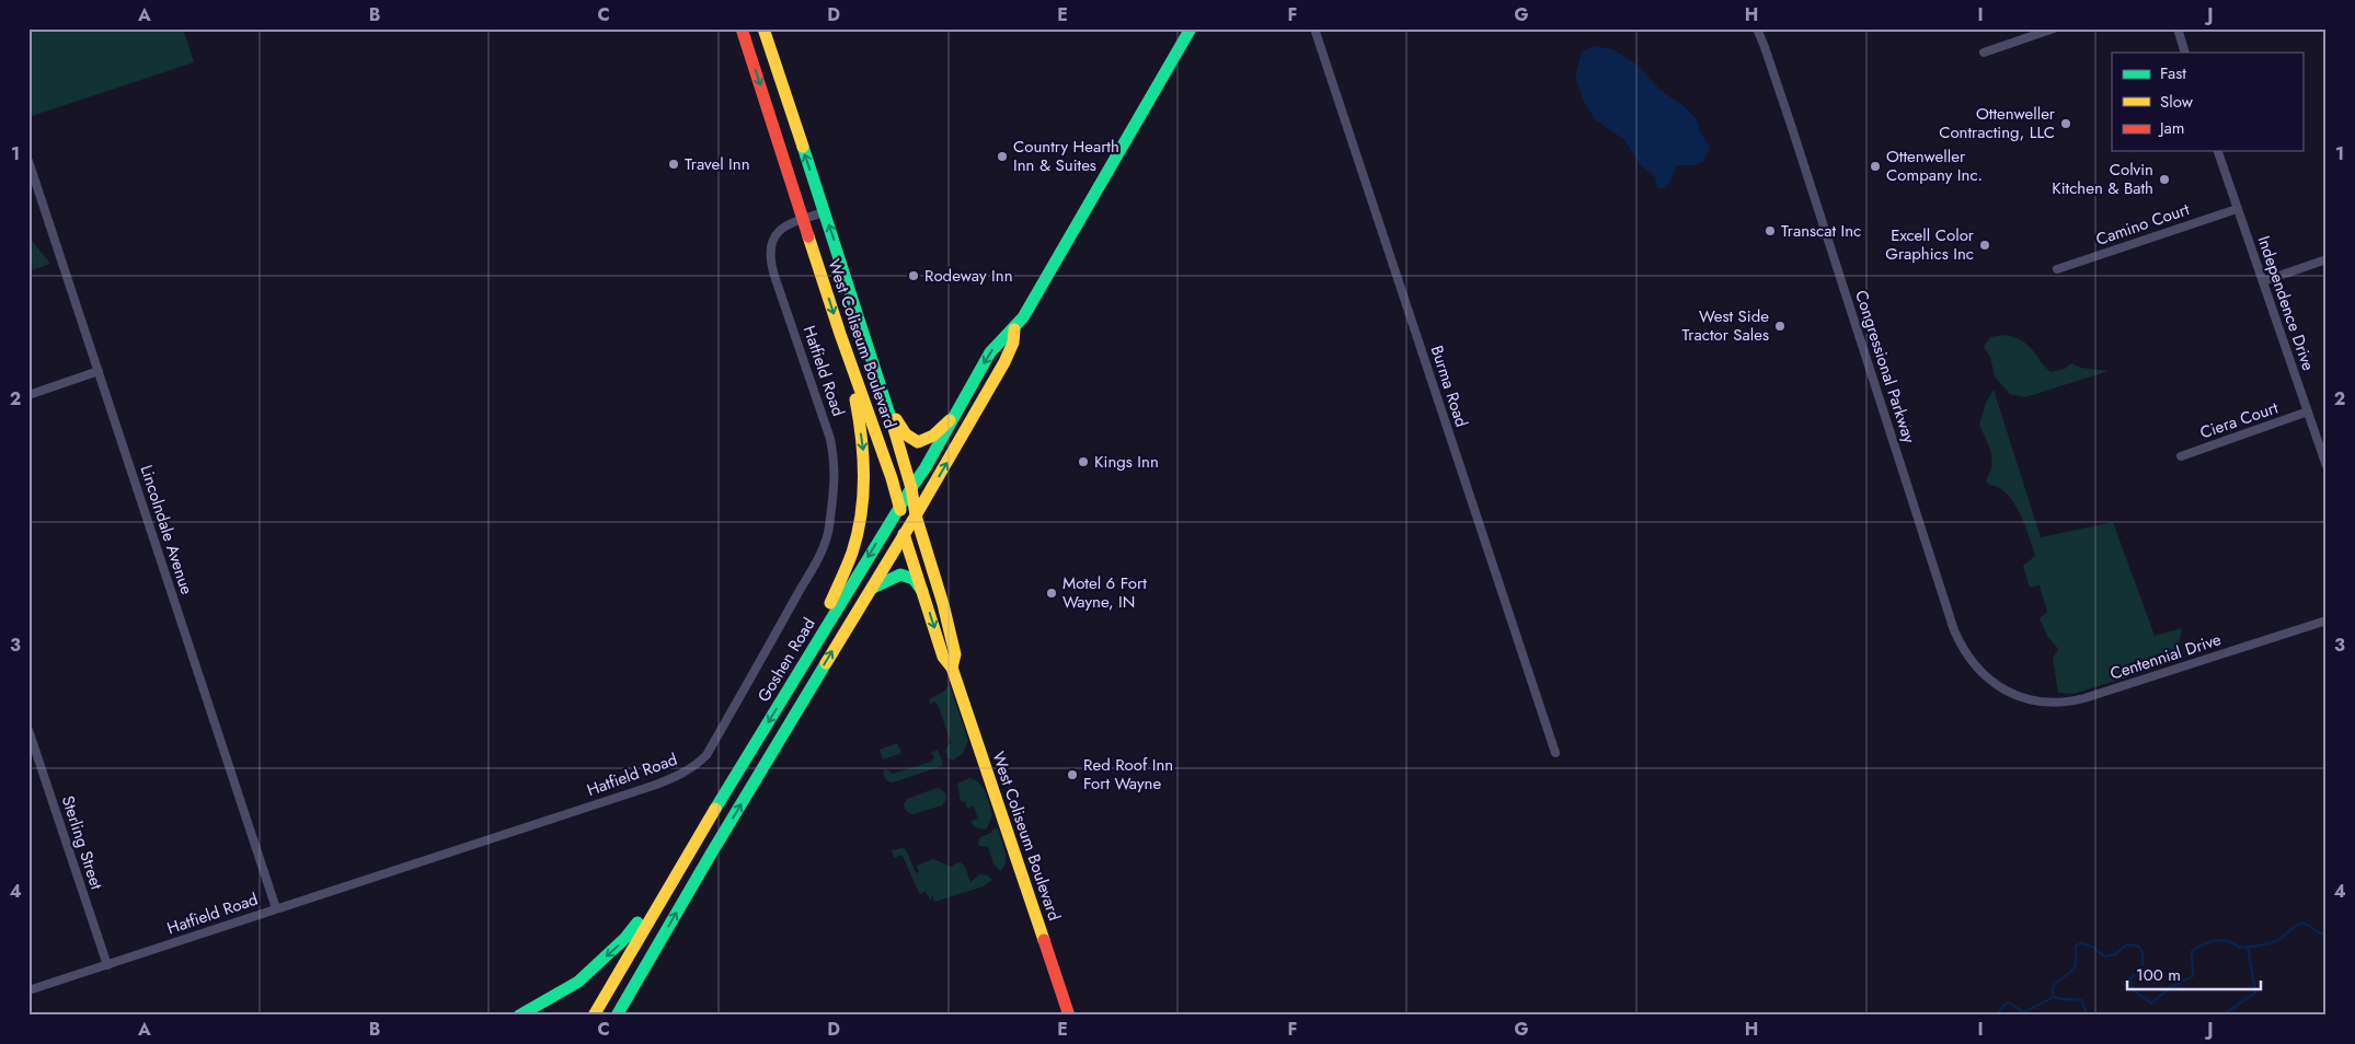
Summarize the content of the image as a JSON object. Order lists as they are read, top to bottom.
{
  "streets": {
    "main road": ["West Coliseum Boulevard", "Goshen Road"],
    "street": [
      "Camino Court",
      "Independence Drive",
      "Congressional Parkway",
      "Hatfield Road",
      "Burma Road",
      "Ciera Court",
      "Lincolndale Avenue",
      "Centennial Drive",
      "Sterling Street"
    ]
  },
  "crossings": [
    ["Camino Court", "Independence Drive"],
    ["Independence Drive", "Ciera Court"],
    ["West Coliseum Boulevard", "Hatfield Road"],
    ["West Coliseum Boulevard", "Goshen Road"],
    ["Congressional Parkway", "Centennial Drive"],
    ["Hatfield Road", "Lincolndale Avenue"],
    ["Hatfield Road", "Sterling Street"]
  ],
  "places": [
    "Ottenweller Contracting, LLC",
    "Country Hearth Inn & Suites",
    "Travel Inn",
    "Ottenweller Company Inc.",
    "Colvin Kitchen & Bath",
    "Transcat Inc",
    "Excell Color Graphics Inc",
    "Rodeway Inn",
    "West Side Tractor Sales",
    "Kings Inn",
    "Motel 6 Fort Wayne, IN",
    "Red Roof Inn Fort Wayne"
  ],
  "legend": ["Fast", "Slow", "Jam"],
  "scale_bar": "100 m",
  "grid": {
    "columns": [
      "A",
      "B",
      "C",
      "D",
      "E",
      "F",
      "G",
      "H",
      "I",
      "J"
    ],
    "rows": [
      "1",
      "2",
      "3",
      "4"
    ]
  }
}
